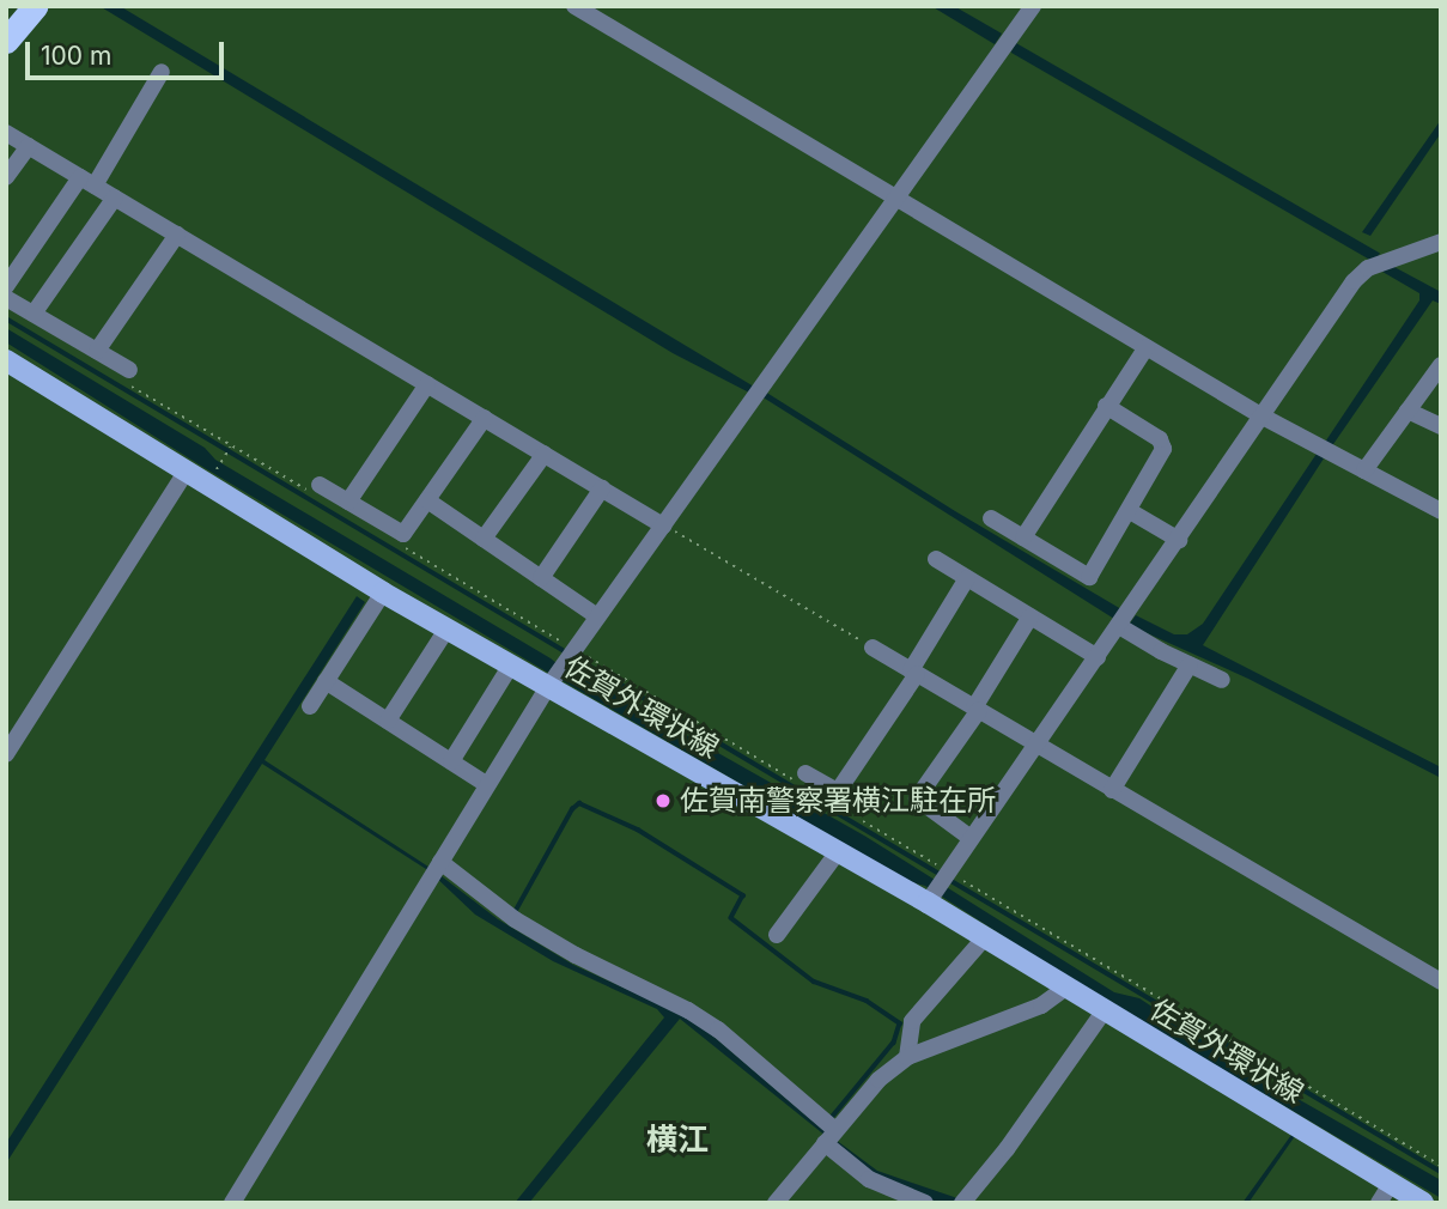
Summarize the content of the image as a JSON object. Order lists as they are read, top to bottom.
{
  "streets": {
    "main road": ["佐賀外環状線"]
  },
  "districts": ["横江"],
  "places": ["佐賀南警察署横江駐在所"],
  "scale_bar": "100 m"
}
